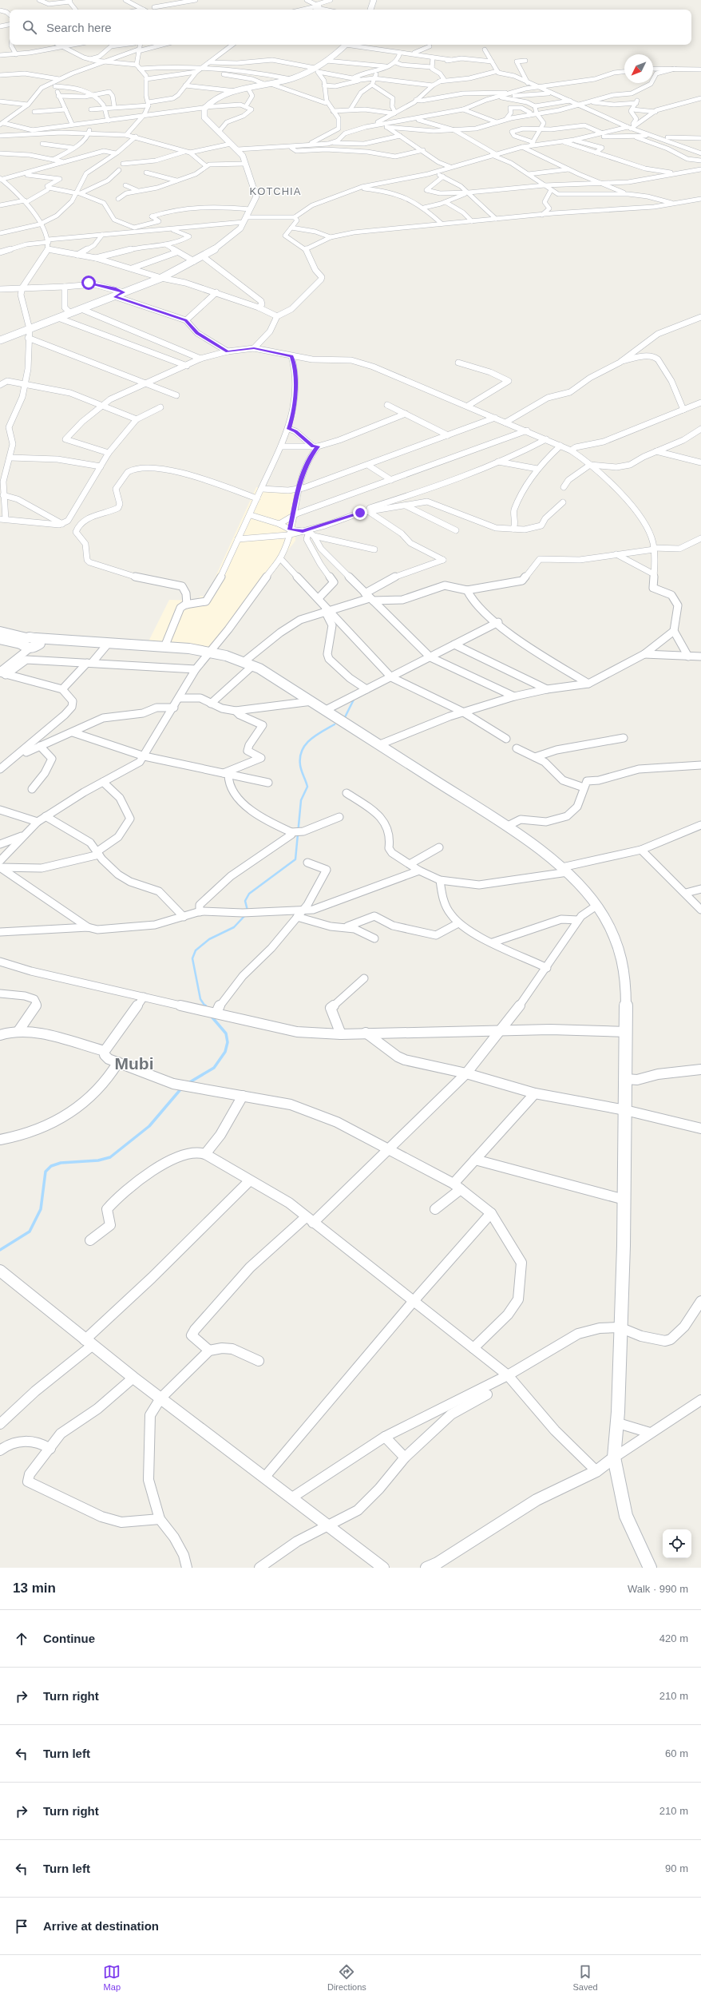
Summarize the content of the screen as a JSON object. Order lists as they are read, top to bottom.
{
  "districts": ["KOTCHIA", "Mubi"],
  "north": "bottom left",
  "page": {
    "search": "Search here",
    "heading": ["13 min", "Walk · 990 m"],
    "list": [
      ["Continue", "420 m"],
      ["Turn right", "210 m"],
      ["Turn left", "60 m"],
      ["Turn right", "210 m"],
      ["Turn left", "90 m"],
      "Arrive at destination"
    ],
    "nav": ["Map", "Directions", "Saved"]
  }
}
